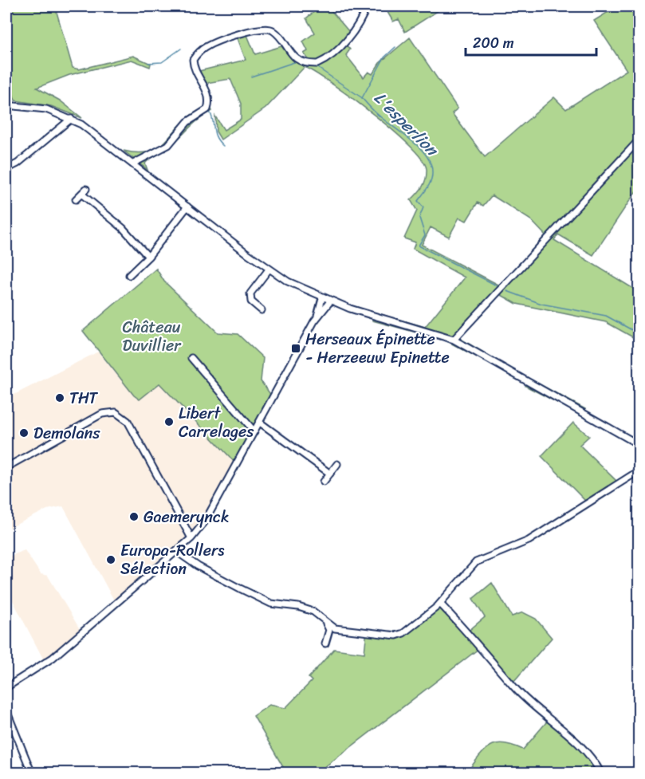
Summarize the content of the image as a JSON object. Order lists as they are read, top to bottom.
{
  "water": ["L'esperlion"],
  "parks": ["Château Duvillier"],
  "places": {
    "transit": ["Herseaux Épinette - Herzeeuw Epinette"],
    "other": [
      "THT",
      "Libert Carrelages",
      "Demolans",
      "Gaemerynck",
      "Europa-Rollers Sélection"
    ]
  },
  "scale_bar": "200 m"
}
